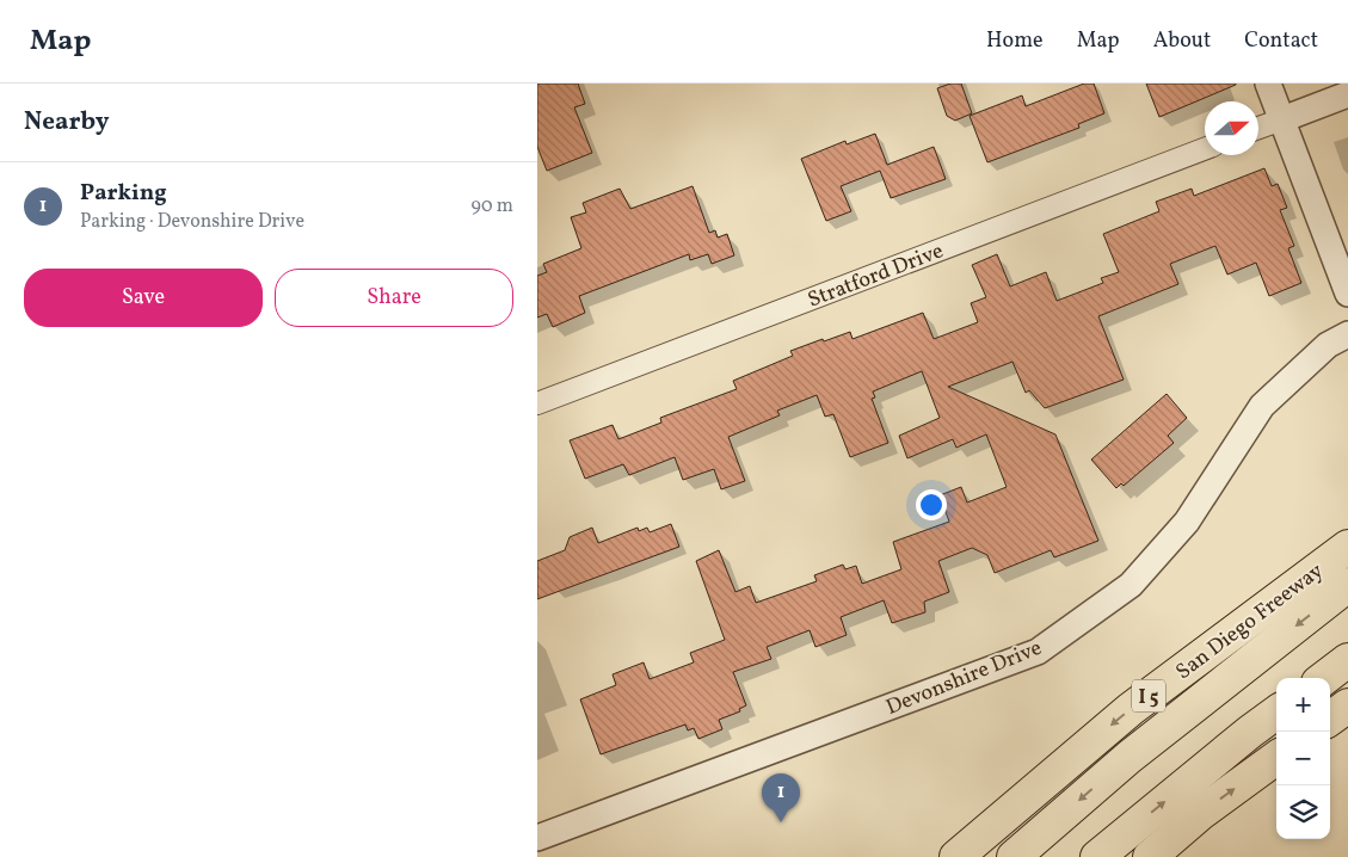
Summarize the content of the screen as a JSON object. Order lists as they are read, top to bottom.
{
  "streets": {
    "highway": ["San Diego Freeway", "I 5"],
    "street": ["Stratford Drive", "Devonshire Drive"]
  },
  "north": "right",
  "page": {
    "header": "Map",
    "nav": [
      "Home",
      "Map",
      "About",
      "Contact"
    ],
    "heading": "Nearby",
    "list": [
      {
        "mark": "1",
        "name": "Parking",
        "note": "Parking · Devonshire Drive",
        "value": "90 m"
      }
    ],
    "buttons": ["Save", "Share"],
    "map_buttons": ["+", "−"],
    "pins": "1"
  }
}
